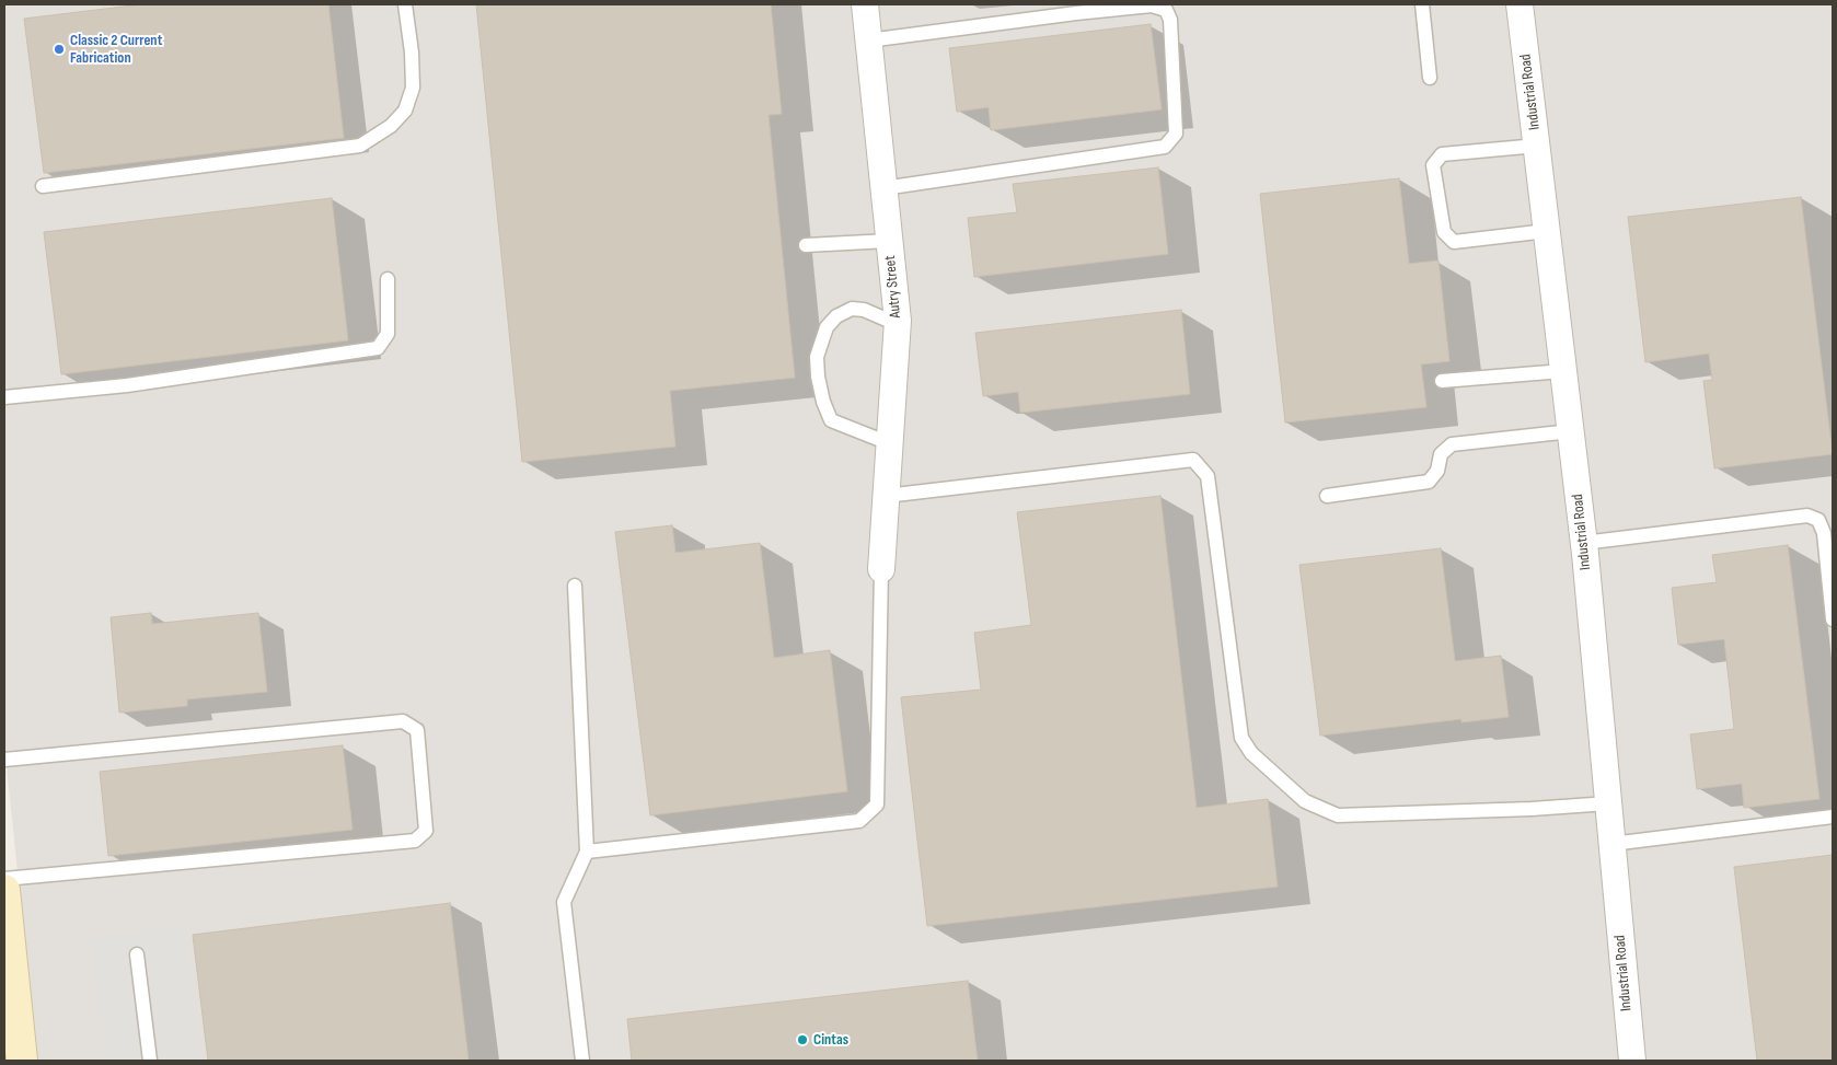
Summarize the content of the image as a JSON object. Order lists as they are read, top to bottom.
{
  "streets": {
    "street": ["Industrial Road", "Autry Street"]
  },
  "places": ["Classic 2 Current Fabrication", "Cintas"]
}
